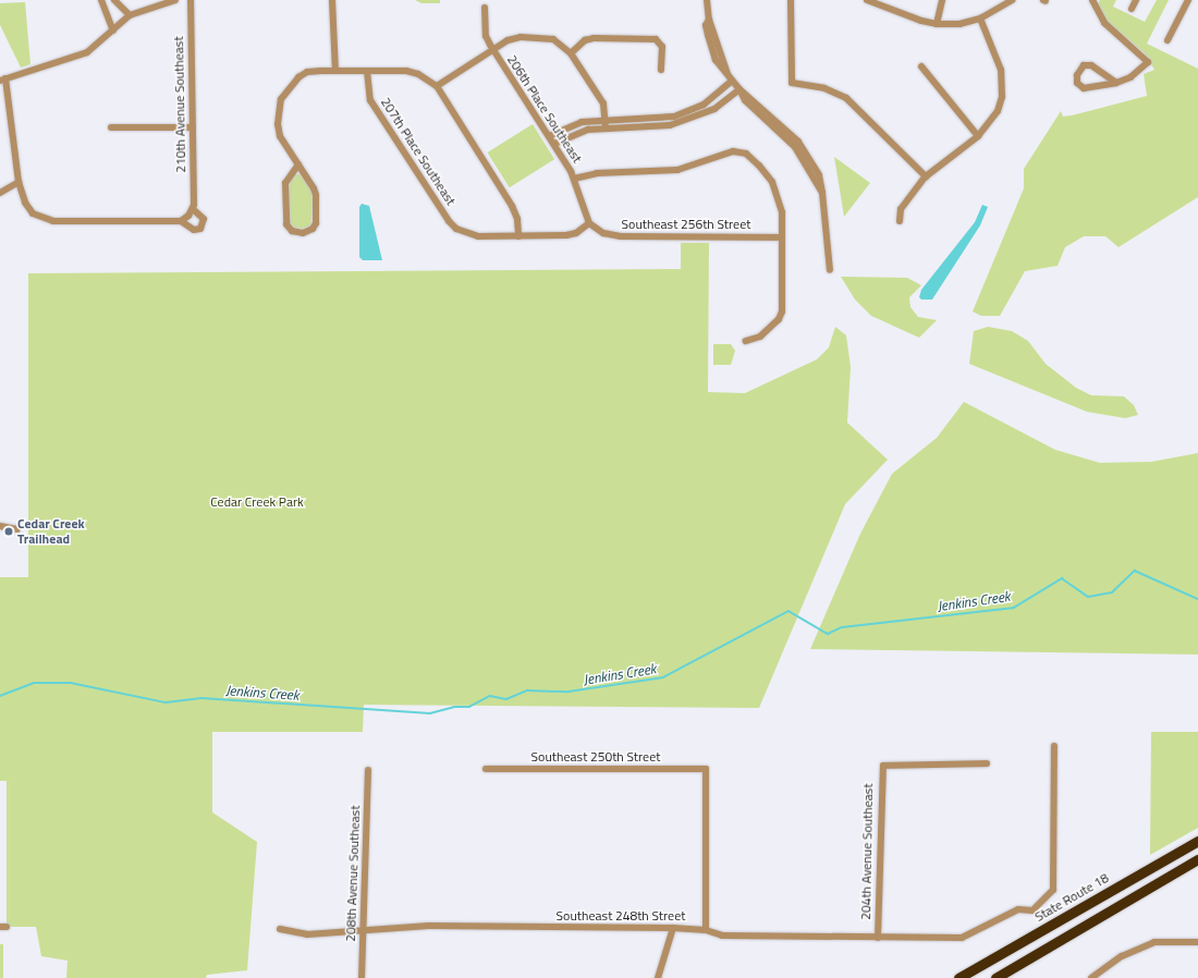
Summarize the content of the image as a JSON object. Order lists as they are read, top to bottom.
{
  "streets": {
    "highway": ["State Route 18"],
    "street": [
      "210th Avenue Southeast",
      "206th Place Southeast",
      "207th Place Southeast",
      "Southeast 256th Street",
      "Southeast 250th Street",
      "204th Avenue Southeast",
      "208th Avenue Southeast",
      "Southeast 248th Street"
    ]
  },
  "crossings": [
    ["206th Place Southeast", "Southeast 256th Street"],
    ["Southeast 250th Street", "Southeast 248th Street"],
    ["204th Avenue Southeast", "Southeast 248th Street"],
    ["208th Avenue Southeast", "Southeast 248th Street"]
  ],
  "water": ["Jenkins Creek"],
  "parks": ["Cedar Creek Park"],
  "places": ["Cedar Creek Trailhead"]
}
